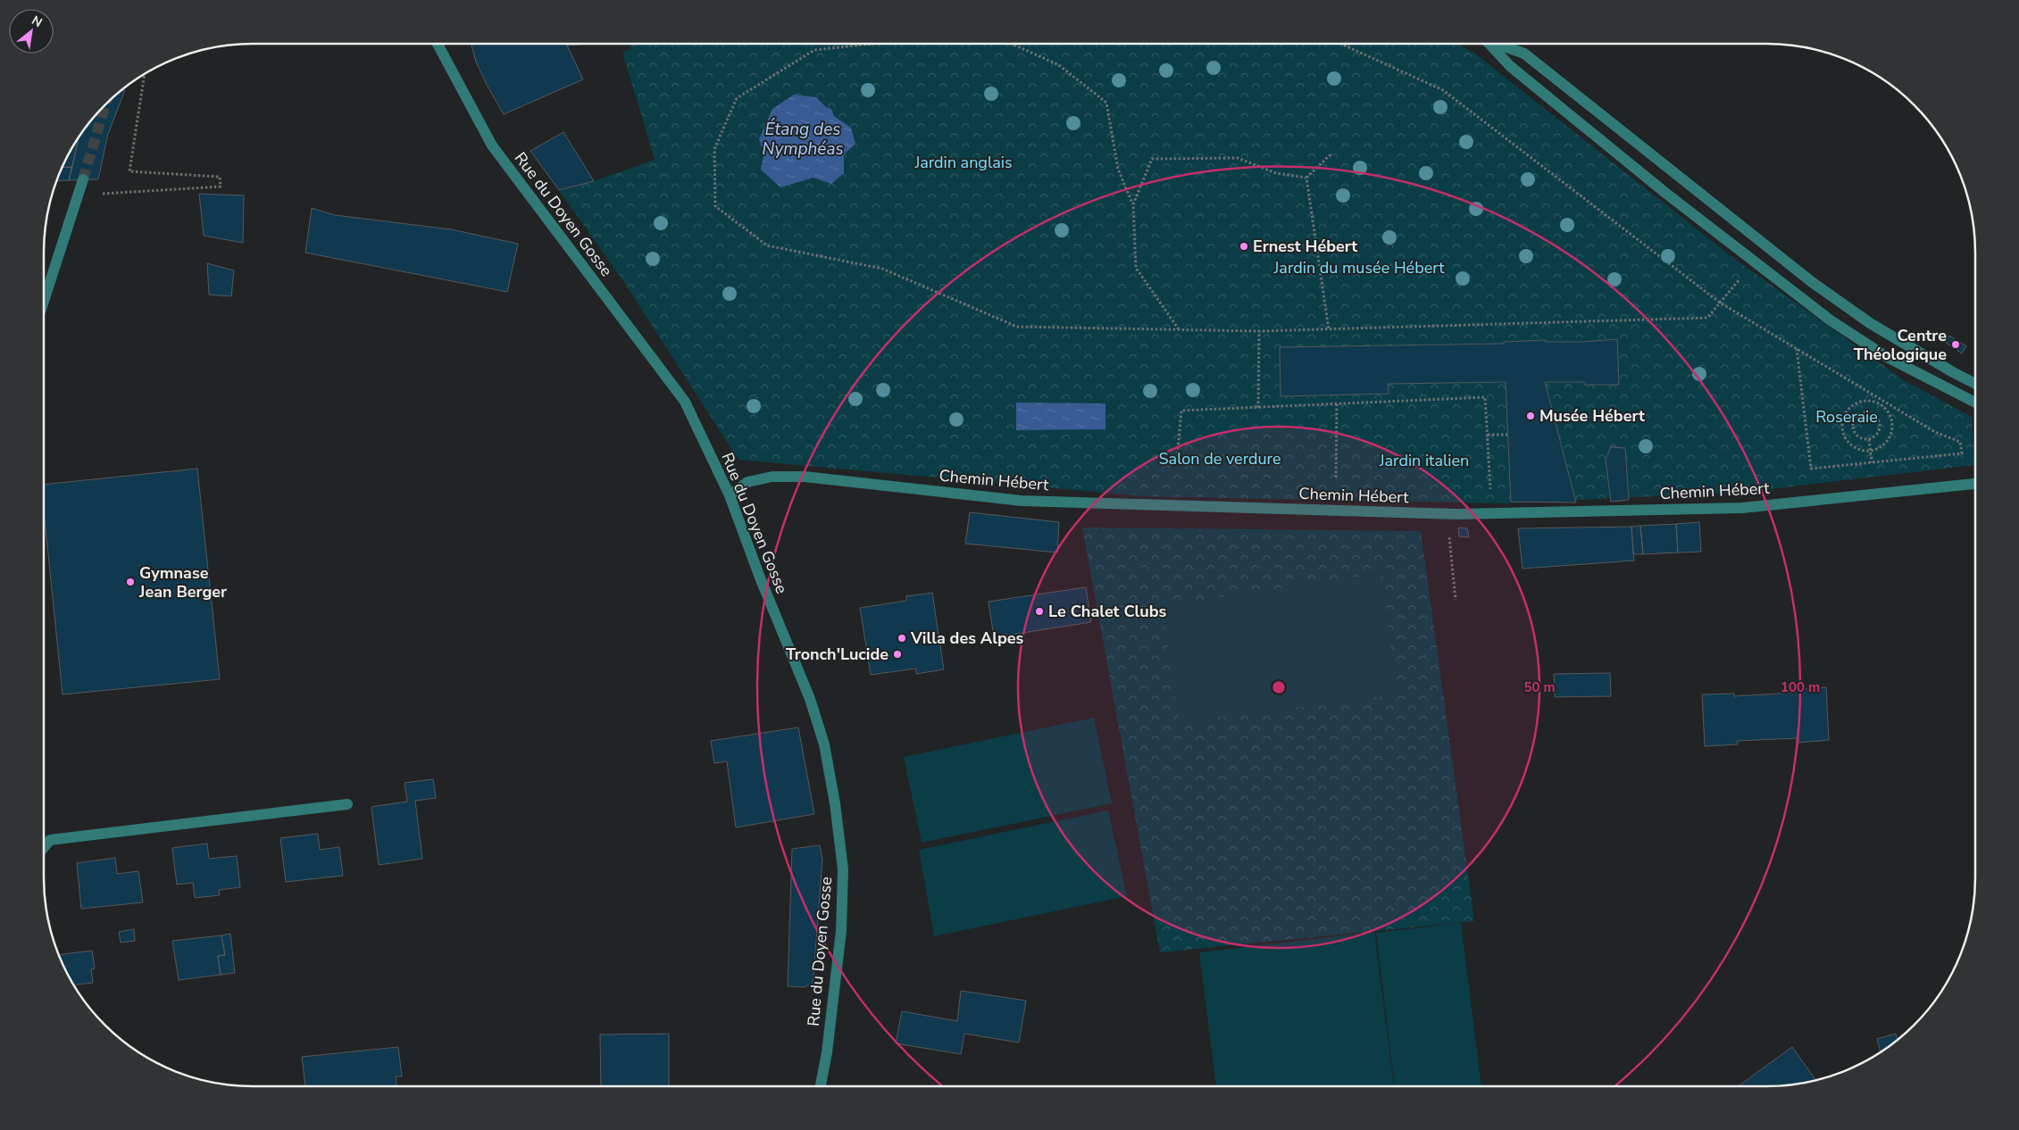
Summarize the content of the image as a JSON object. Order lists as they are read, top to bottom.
{
  "streets": {
    "street": ["Rue du Doyen Gosse", "Chemin Hébert"]
  },
  "crossings": [
    ["Rue du Doyen Gosse", "Chemin Hébert"]
  ],
  "water": ["Étang des Nymphéas"],
  "parks": [
    "Jardin anglais",
    "Jardin du musée Hébert",
    "Roseraie",
    "Salon de verdure",
    "Jardin italien"
  ],
  "places": [
    "Ernest Hébert",
    "Centre Théologique",
    "Musée Hébert",
    "Gymnase Jean Berger",
    "Le Chalet Clubs",
    "Villa des Alpes",
    "Tronch'Lucide"
  ],
  "north": "top right",
  "rings": ["50 m", "100 m"]
}
